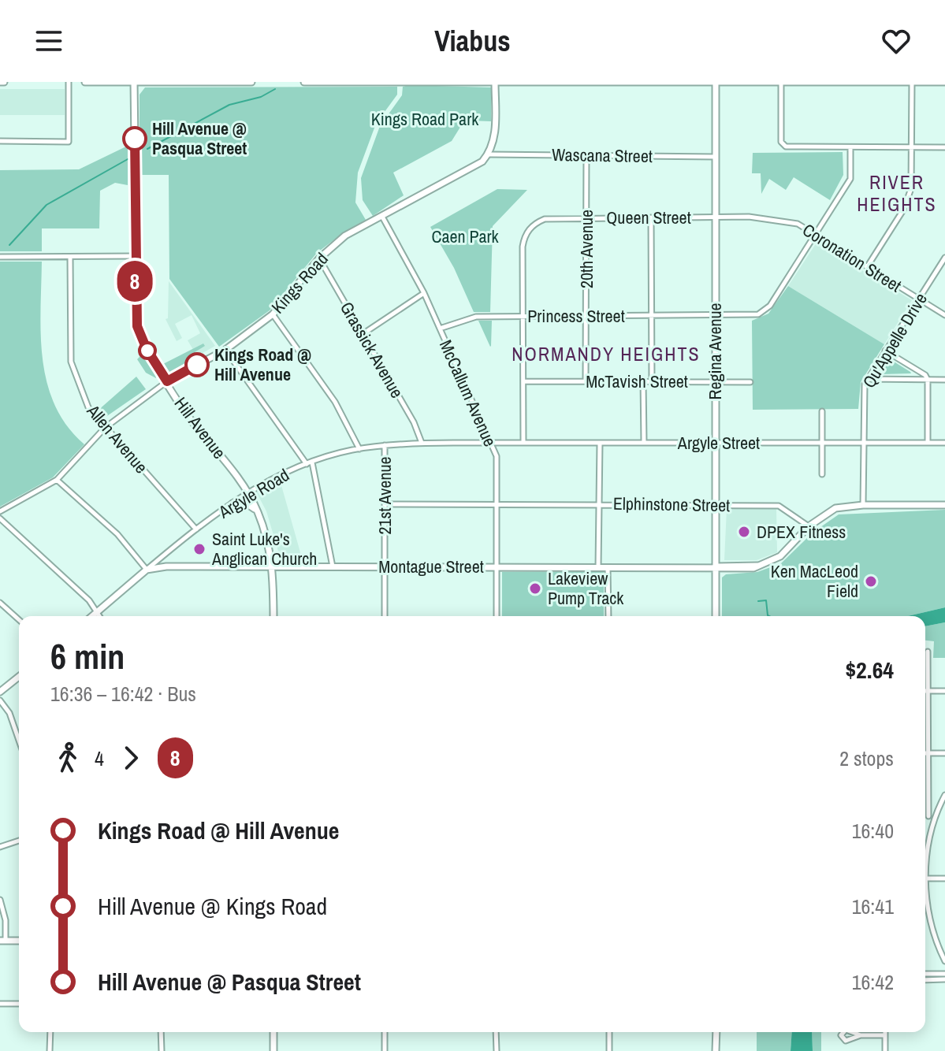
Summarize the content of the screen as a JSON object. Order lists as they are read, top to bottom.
{
  "streets": {
    "street": [
      "Wascana Street",
      "Queen Street",
      "20th Avenue",
      "Coronation Street",
      "Kings Road",
      "Princess Street",
      "Qu'Appelle Drive",
      "Grassick Avenue",
      "Regina Avenue",
      "McTavish Street",
      "McCallum Avenue",
      "Hill Avenue",
      "Allen Avenue",
      "Argyle Street",
      "Argyle Road",
      "21st Avenue",
      "Elphinstone Street",
      "Montague Street"
    ]
  },
  "crossings": [
    ["Wascana Street", "20th Avenue"],
    ["Wascana Street", "Kings Road"],
    ["Wascana Street", "Regina Avenue"],
    ["Queen Street", "20th Avenue"],
    ["Queen Street", "Coronation Street"],
    ["Queen Street", "Princess Street"],
    ["Queen Street", "Regina Avenue"],
    ["20th Avenue", "Princess Street"],
    ["20th Avenue", "McTavish Street"],
    ["Coronation Street", "Princess Street"],
    ["Coronation Street", "Qu'Appelle Drive"],
    ["Coronation Street", "Regina Avenue"],
    ["Kings Road", "Grassick Avenue"],
    ["Kings Road", "McCallum Avenue"],
    ["Kings Road", "Hill Avenue"],
    ["Kings Road", "Allen Avenue"],
    ["Kings Road", "21st Avenue"],
    ["Princess Street", "Regina Avenue"],
    ["Princess Street", "McCallum Avenue"],
    ["Qu'Appelle Drive", "Argyle Street"],
    ["Grassick Avenue", "Argyle Road"],
    ["Regina Avenue", "McTavish Street"],
    ["Regina Avenue", "Argyle Street"],
    ["Regina Avenue", "Elphinstone Street"],
    ["Regina Avenue", "Montague Street"],
    ["McCallum Avenue", "Argyle Street"],
    ["McCallum Avenue", "Argyle Road"],
    ["McCallum Avenue", "Elphinstone Street"],
    ["McCallum Avenue", "Montague Street"],
    ["Hill Avenue", "Argyle Road"],
    ["Hill Avenue", "Montague Street"],
    ["Allen Avenue", "Argyle Road"],
    ["Argyle Street", "Argyle Road"],
    ["Argyle Road", "21st Avenue"],
    ["Argyle Road", "Montague Street"],
    ["21st Avenue", "Elphinstone Street"],
    ["21st Avenue", "Montague Street"],
    ["Elphinstone Street", "Montague Street"]
  ],
  "districts": ["RIVER HEIGHTS", "NORMANDY HEIGHTS"],
  "parks": ["Kings Road Park", "Caen Park"],
  "places": [
    "Hill Avenue @ Pasqua Street",
    "Kings Road @ Hill Avenue",
    "DPEX Fitness",
    "Saint Luke's Anglican Church",
    "Ken MacLeod Field",
    "Lakeview Pump Track"
  ],
  "lines": ["bus line 8"],
  "page": {
    "header": "Viabus",
    "on_map": "8",
    "heading": ["6 min", "16:36 – 16:42 · Bus", "$2.64"],
    "legs": ["4", "8", "2 stops"],
    "list": [
      {
        "name": "Kings Road @ Hill Avenue",
        "value": "16:40"
      },
      {
        "name": "Hill Avenue @ Kings Road",
        "value": "16:41"
      },
      {
        "name": "Hill Avenue @ Pasqua Street",
        "value": "16:42"
      }
    ]
  }
}
